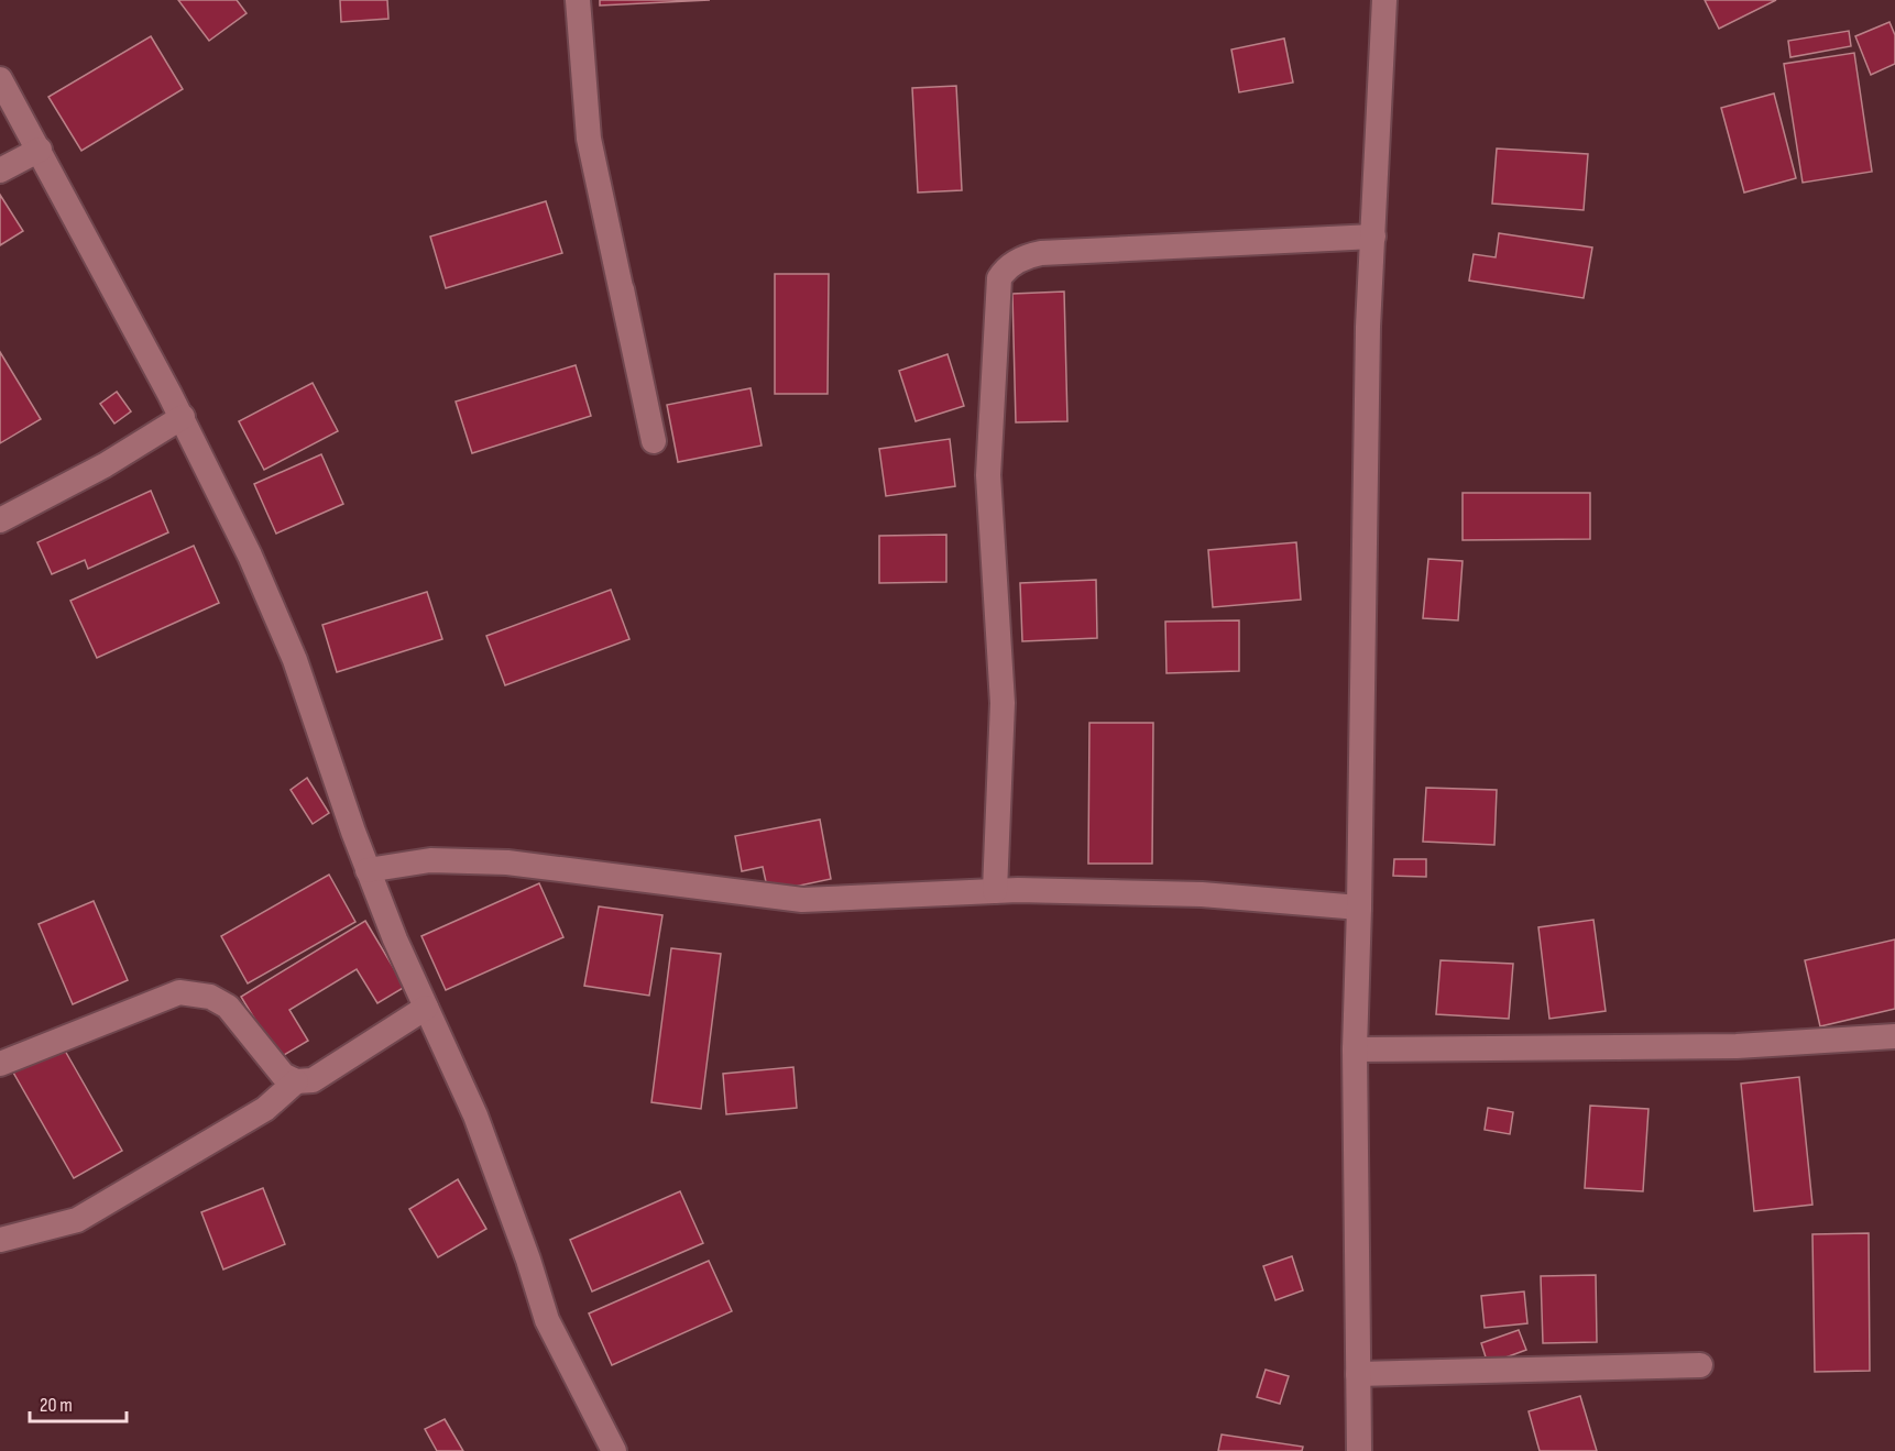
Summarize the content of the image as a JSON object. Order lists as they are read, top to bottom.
{
  "scale_bar": "20 m"
}
